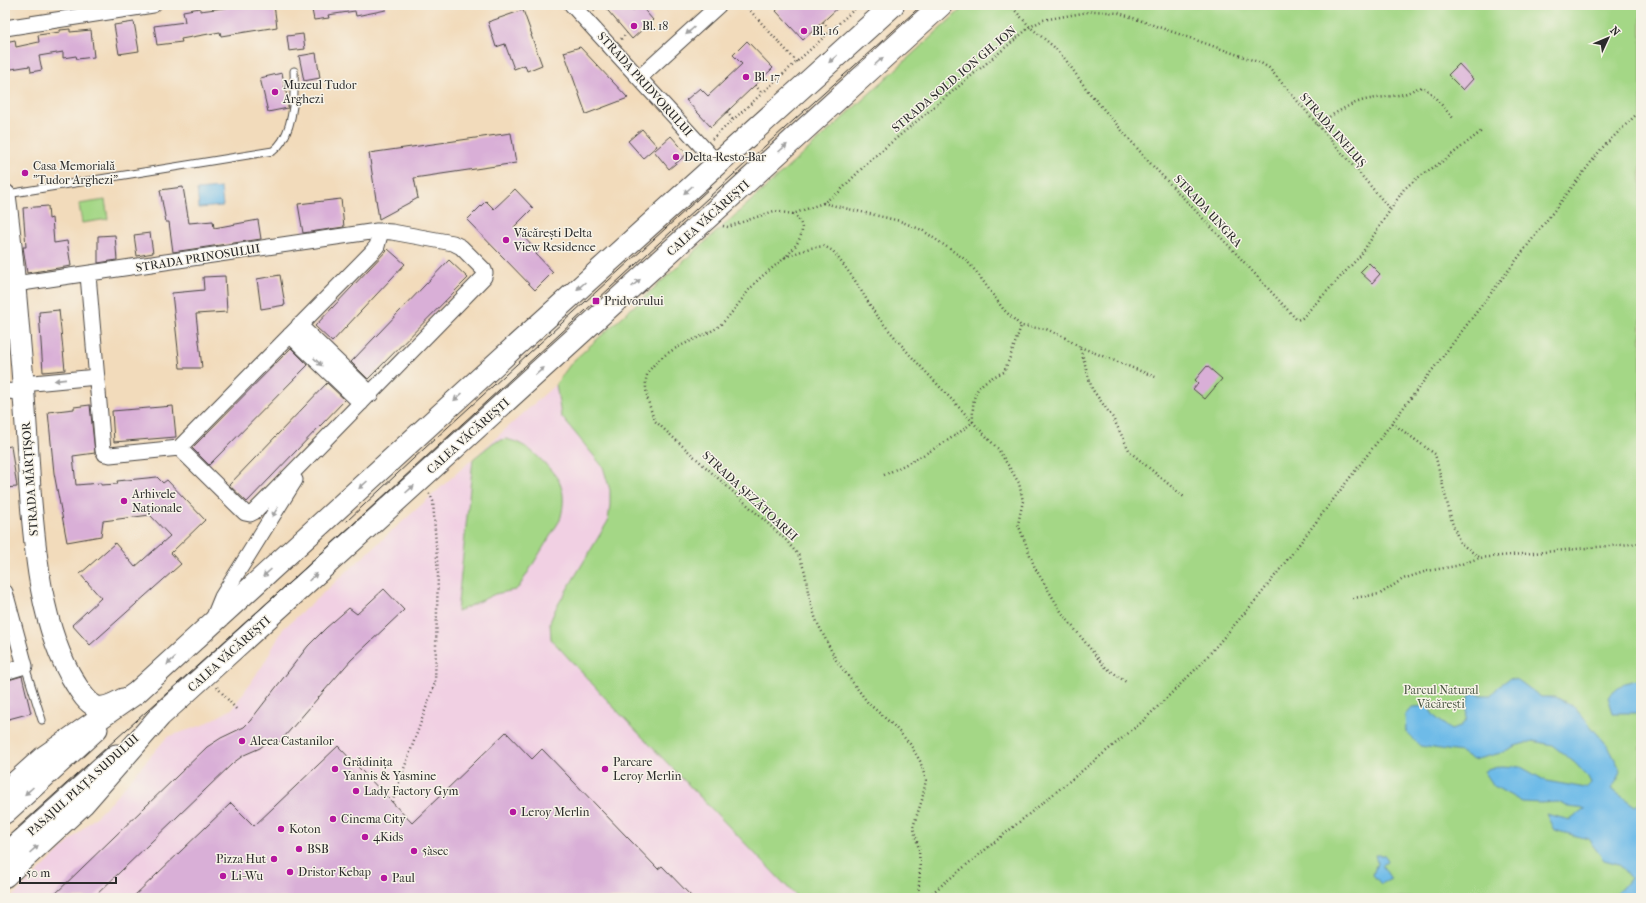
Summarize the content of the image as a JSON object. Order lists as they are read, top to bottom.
{
  "streets": {
    "main road": ["CALEA VĂCĂREȘTI"],
    "street": [
      "STRADA PRIDVORULUI",
      "STRADA PRINOSULUI",
      "STRADA MĂRȚIȘOR",
      "PASAJUL PIAȚA SUDULUI"
    ],
    "path": [
      "STRADA SOLD. ION GH. ION",
      "STRADA INELUȘ",
      "STRADA UNGRA",
      "STRADA ȘEZĂTOAREI"
    ]
  },
  "crossings": [
    ["STRADA SOLD. ION GH. ION", "STRADA INELUȘ"],
    ["STRADA SOLD. ION GH. ION", "STRADA UNGRA"],
    ["STRADA INELUȘ", "STRADA UNGRA"],
    ["CALEA VĂCĂREȘTI", "PASAJUL PIAȚA SUDULUI"],
    ["STRADA PRINOSULUI", "STRADA MĂRȚIȘOR"]
  ],
  "parks": ["Parcul Natural Văcărești"],
  "places": {
    "other": [
      "Bl. 18",
      "Bl. 16",
      "Bl. 17",
      "Muzeul Tudor Arghezi",
      "Delta-Resto-Bar",
      "Casa Memorială \"Tudor Arghezi\"",
      "Văcărești Delta View Residence",
      "Arhivele Naționale",
      "Aleea Castanilor",
      "Grădinița Yannis & Yasmine",
      "Parcare Leroy Merlin",
      "Lady Factory Gym",
      "Leroy Merlin",
      "Cinema City",
      "Koton",
      "4Kids",
      "BSB",
      "5àsec",
      "Pizza Hut",
      "Dristor Kebap",
      "Li-Wu",
      "Paul"
    ],
    "transit": ["Pridvorului"]
  },
  "scale_bar": "50 m",
  "north": "top right"
}
